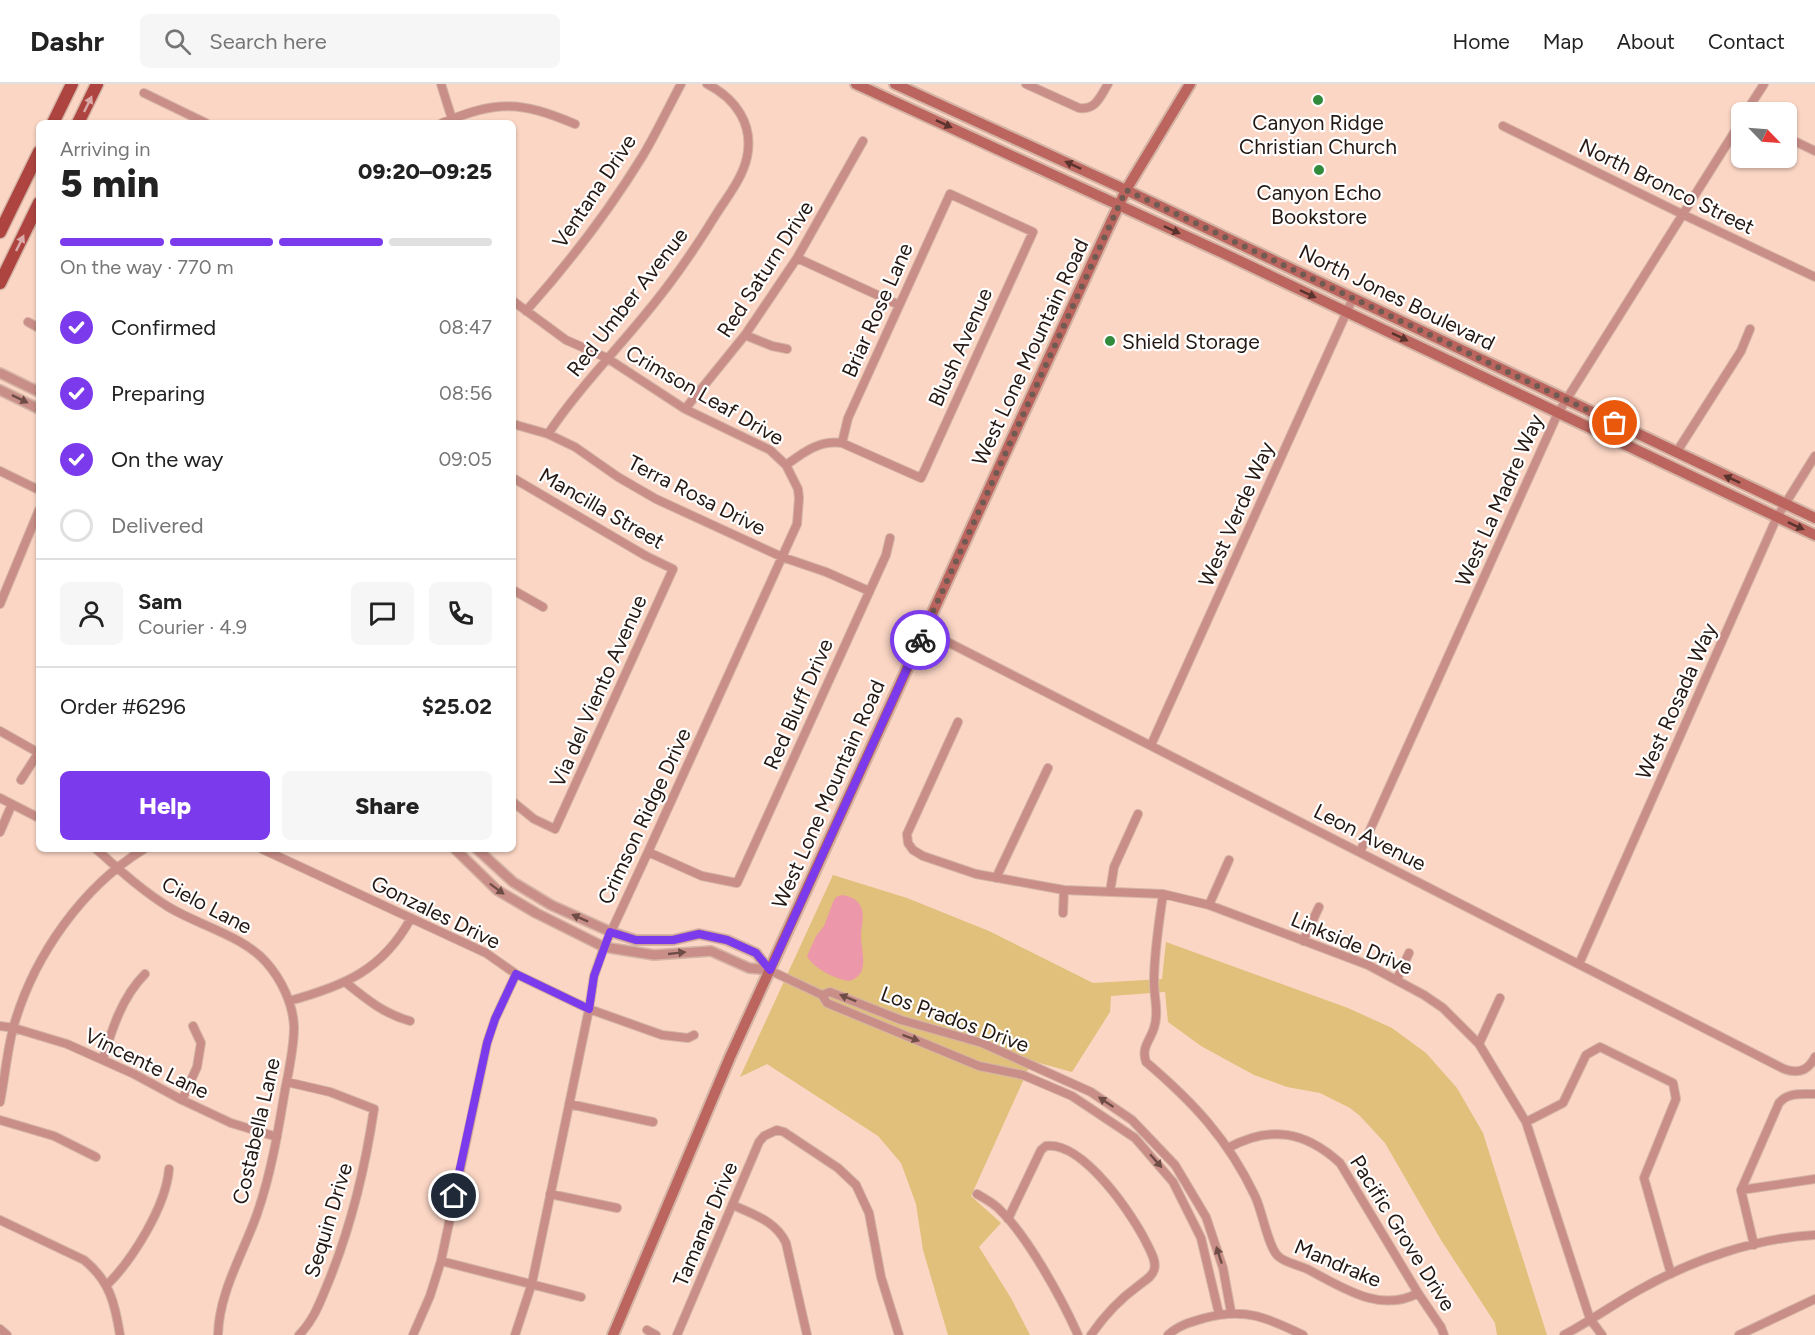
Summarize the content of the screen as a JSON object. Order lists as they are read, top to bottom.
{
  "streets": {
    "main road": ["North Jones Boulevard", "West Lone Mountain Road"],
    "street": [
      "North Bronco Street",
      "Ventana Drive",
      "Red Saturn Drive",
      "Red Umber Avenue",
      "Briar Rose Lane",
      "Blush Avenue",
      "Crimson Leaf Drive",
      "Terra Rosa Drive",
      "West La Madre Way",
      "Mancilla Street",
      "West Verde Way",
      "Via del Viento Avenue",
      "West Rosada Way",
      "Red Bluff Drive",
      "Crimson Ridge Drive",
      "Leon Avenue",
      "Cielo Lane",
      "Gonzales Drive",
      "Linkside Drive",
      "Los Prados Drive",
      "Vincente Lane",
      "Costabella Lane",
      "Sequin Drive",
      "Tamanar Drive",
      "Pacific Grove Drive",
      "Mandrake"
    ]
  },
  "crossings": [
    ["North Bronco Street", "West La Madre Way"],
    ["Ventana Drive", "Crimson Leaf Drive"],
    ["Red Saturn Drive", "Crimson Leaf Drive"],
    ["North Jones Boulevard", "West Lone Mountain Road"],
    ["North Jones Boulevard", "West La Madre Way"],
    ["North Jones Boulevard", "West Verde Way"],
    ["North Jones Boulevard", "West Rosada Way"],
    ["Red Umber Avenue", "Crimson Leaf Drive"],
    ["Red Umber Avenue", "Terra Rosa Drive"],
    ["Briar Rose Lane", "Blush Avenue"],
    ["West Lone Mountain Road", "Leon Avenue"],
    ["West Lone Mountain Road", "Los Prados Drive"],
    ["Crimson Leaf Drive", "Crimson Ridge Drive"],
    ["Terra Rosa Drive", "Red Bluff Drive"],
    ["Terra Rosa Drive", "Crimson Ridge Drive"],
    ["West La Madre Way", "Leon Avenue"],
    ["Mancilla Street", "Via del Viento Avenue"],
    ["West Verde Way", "Leon Avenue"],
    ["West Rosada Way", "Leon Avenue"],
    ["Red Bluff Drive", "Crimson Ridge Drive"],
    ["Crimson Ridge Drive", "Gonzales Drive"],
    ["Cielo Lane", "Costabella Lane"],
    ["Vincente Lane", "Costabella Lane"],
    ["Costabella Lane", "Sequin Drive"],
    ["Pacific Grove Drive", "Mandrake"]
  ],
  "places": ["Canyon Ridge Christian Church", "Canyon Echo Bookstore", "Shield Storage"],
  "north": "bottom right",
  "page": {
    "header": "Dashr",
    "search": "Search here",
    "nav": [
      "Home",
      "Map",
      "About",
      "Contact"
    ],
    "heading": ["5 min", "Arriving in", "09:20–09:25"],
    "panel": [
      "Sam",
      "Courier · 4.9",
      "Order #6296",
      "$25.02"
    ],
    "bar": "On the way · 770 m",
    "list": [
      ["Confirmed", "08:47"],
      ["Preparing", "08:56"],
      ["On the way", "09:05"],
      "Delivered"
    ],
    "buttons": ["Help", "Share"]
  }
}
